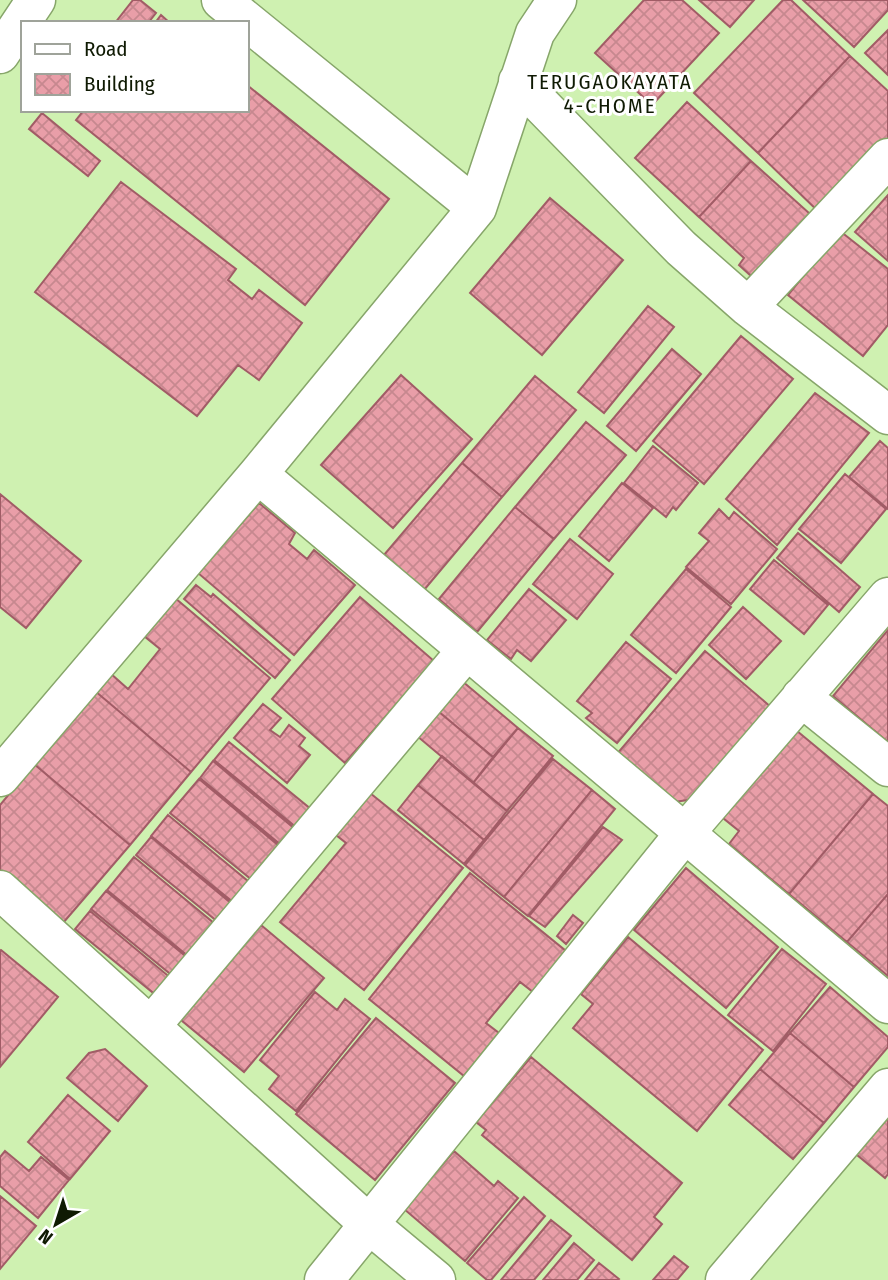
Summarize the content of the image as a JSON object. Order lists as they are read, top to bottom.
{
  "districts": ["TERUGAOKAYATA 4-CHOME"],
  "legend": ["Road", "Building"],
  "north": "bottom left"
}
